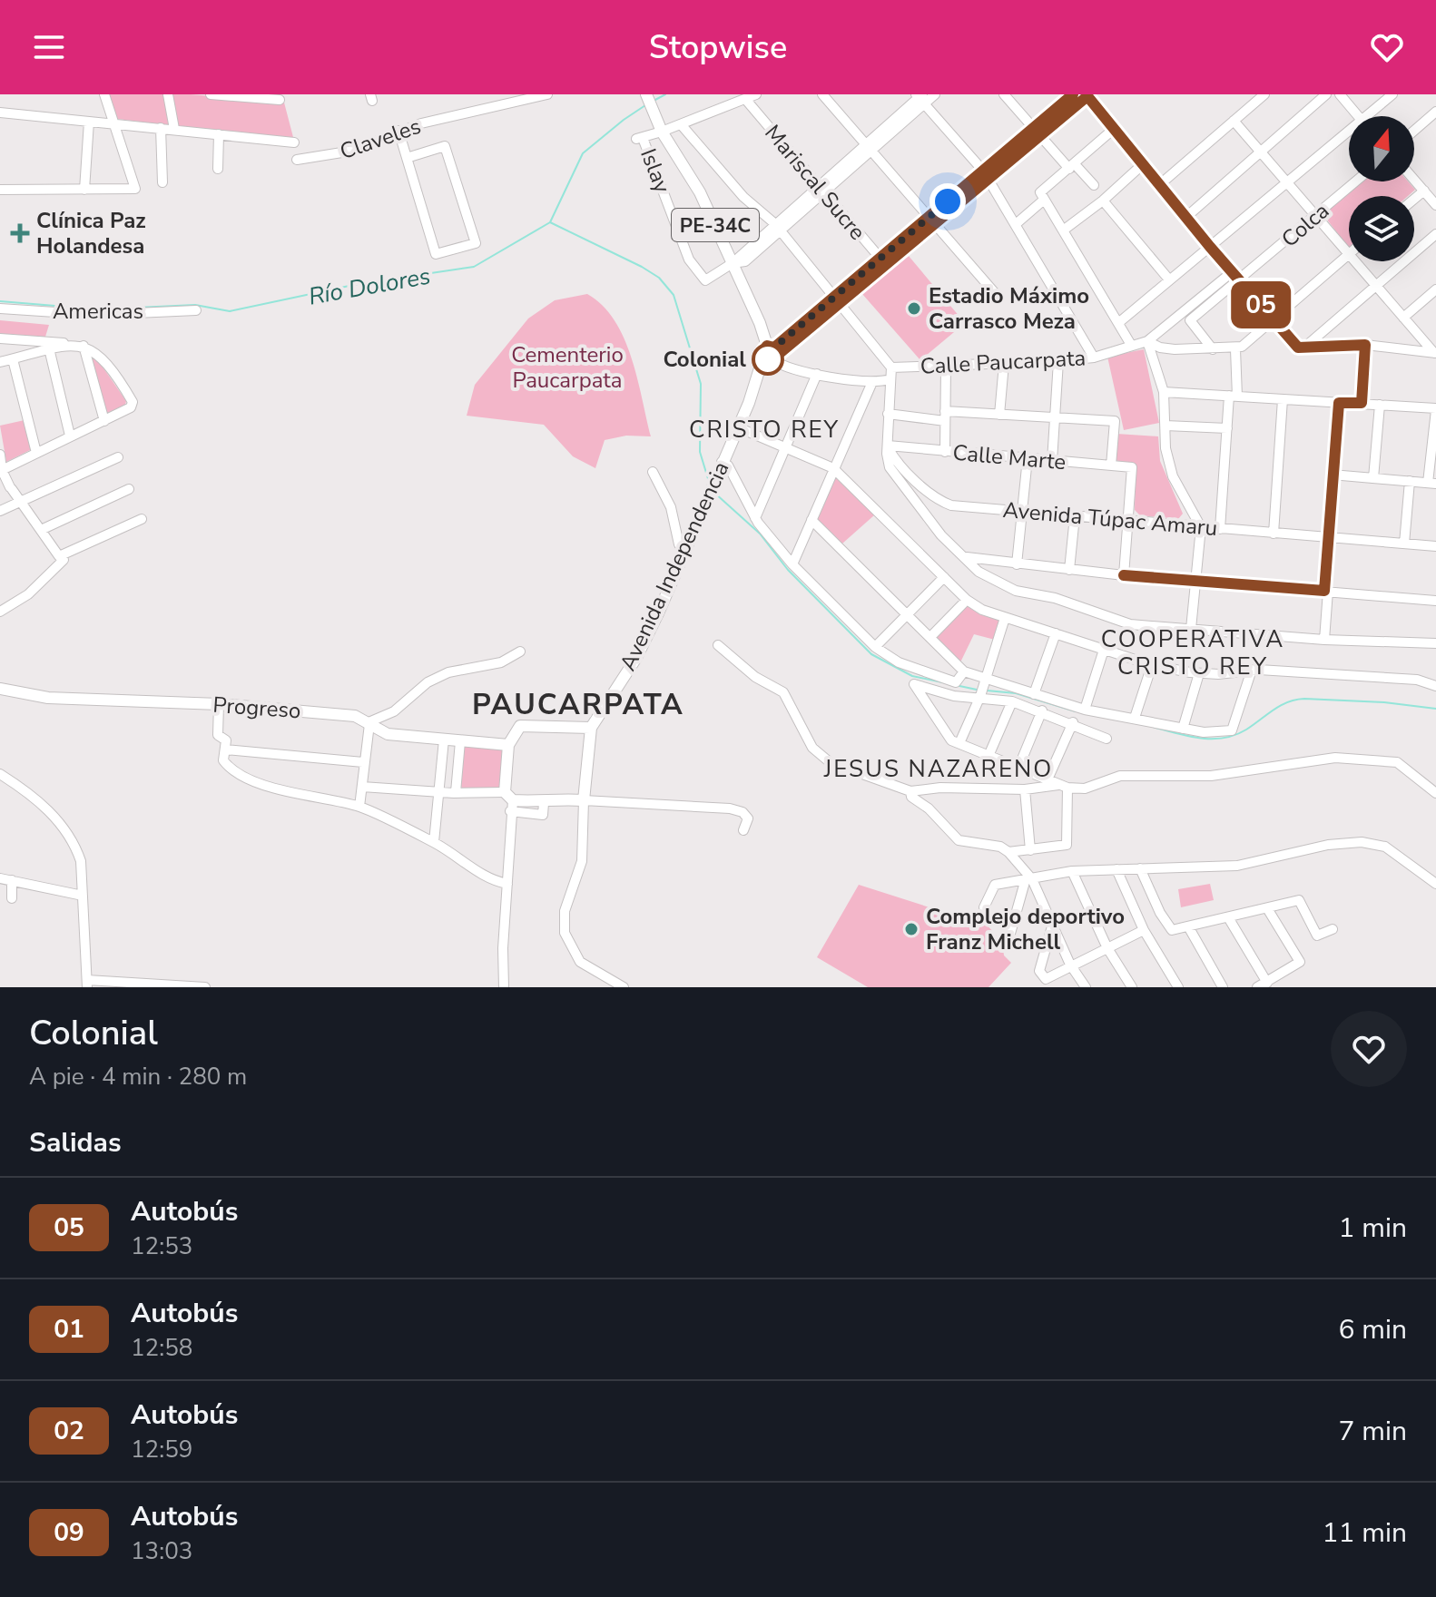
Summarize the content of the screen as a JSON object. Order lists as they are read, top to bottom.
{
  "streets": {
    "main road": ["PE-34C", "Avenida Independencia", "Progreso"],
    "street": [
      "Claveles",
      "Islay",
      "Mariscal Sucre",
      "Colca",
      "Americas",
      "Calle Paucarpata",
      "Calle Marte",
      "Avenida Túpac Amaru"
    ]
  },
  "crossings": [
    ["Islay", "PE-34C"],
    ["PE-34C", "Avenida Independencia"],
    ["Colca", "Calle Paucarpata"],
    ["Calle Marte", "Avenida Túpac Amaru"]
  ],
  "districts": [
    "CRISTO REY",
    "COOPERATIVA CRISTO REY",
    "PAUCARPATA",
    "JESUS NAZARENO"
  ],
  "water": ["Río Dolores"],
  "parks": ["Cementerio Paucarpata"],
  "places": {
    "health": ["Clínica Paz Holandesa"],
    "other": ["Estadio Máximo Carrasco Meza", "Colonial", "Complejo deportivo Franz Michell"]
  },
  "lines": ["bus line 05"],
  "north": "top",
  "page": {
    "header": "Stopwise",
    "on_map": "05",
    "heading": [
      ["Colonial", "A pie · 4 min · 280 m"],
      "Salidas"
    ],
    "list": [
      {
        "mark": "05",
        "name": "Autobús",
        "note": "12:53",
        "value": "1 min"
      },
      {
        "mark": "01",
        "name": "Autobús",
        "note": "12:58",
        "value": "6 min"
      },
      {
        "mark": "02",
        "name": "Autobús",
        "note": "12:59",
        "value": "7 min"
      },
      {
        "mark": "09",
        "name": "Autobús",
        "note": "13:03",
        "value": "11 min"
      }
    ]
  }
}
